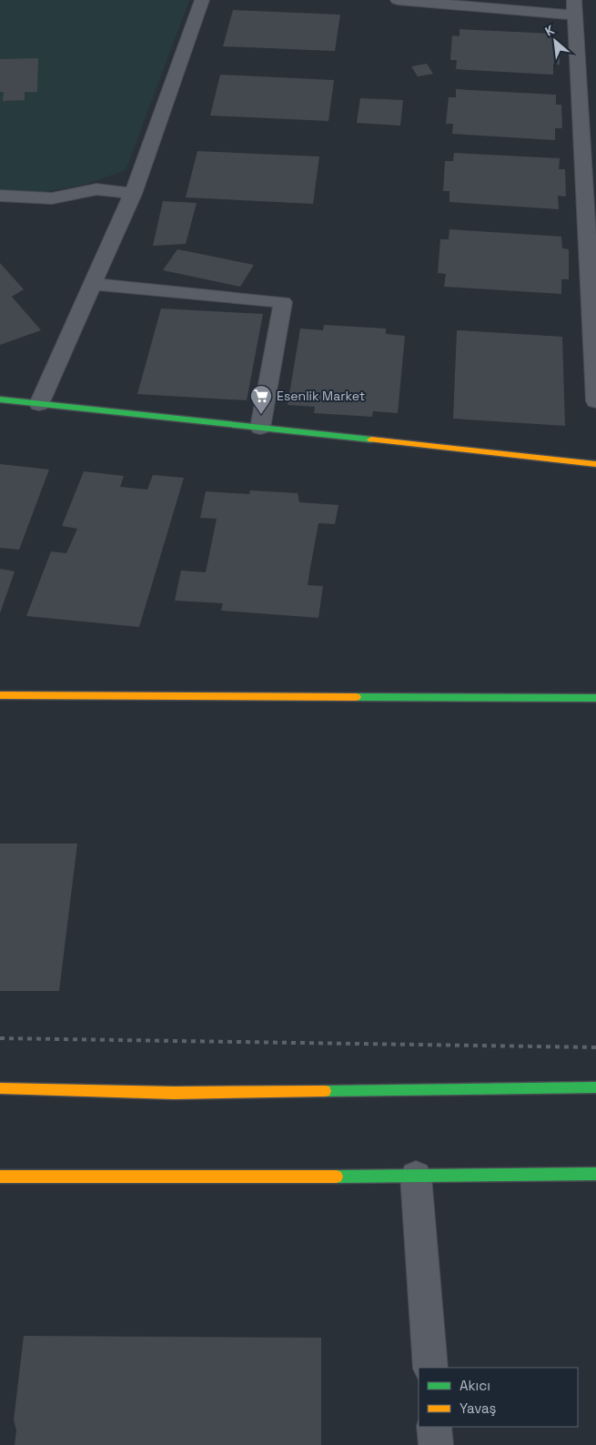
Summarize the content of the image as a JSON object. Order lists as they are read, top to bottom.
{
  "places": {
    "supermarket": ["Esenlik Market"]
  },
  "legend": ["Akıcı", "Yavaş"],
  "north": "top left"
}
